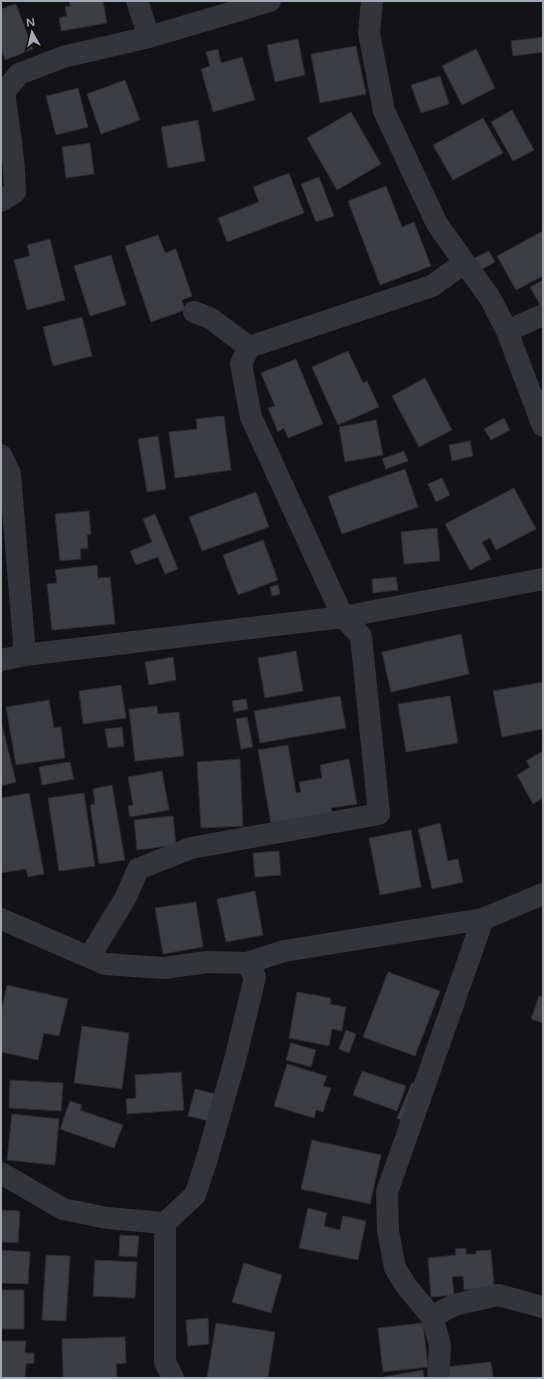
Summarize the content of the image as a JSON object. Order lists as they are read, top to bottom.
{
  "north": "top"
}
